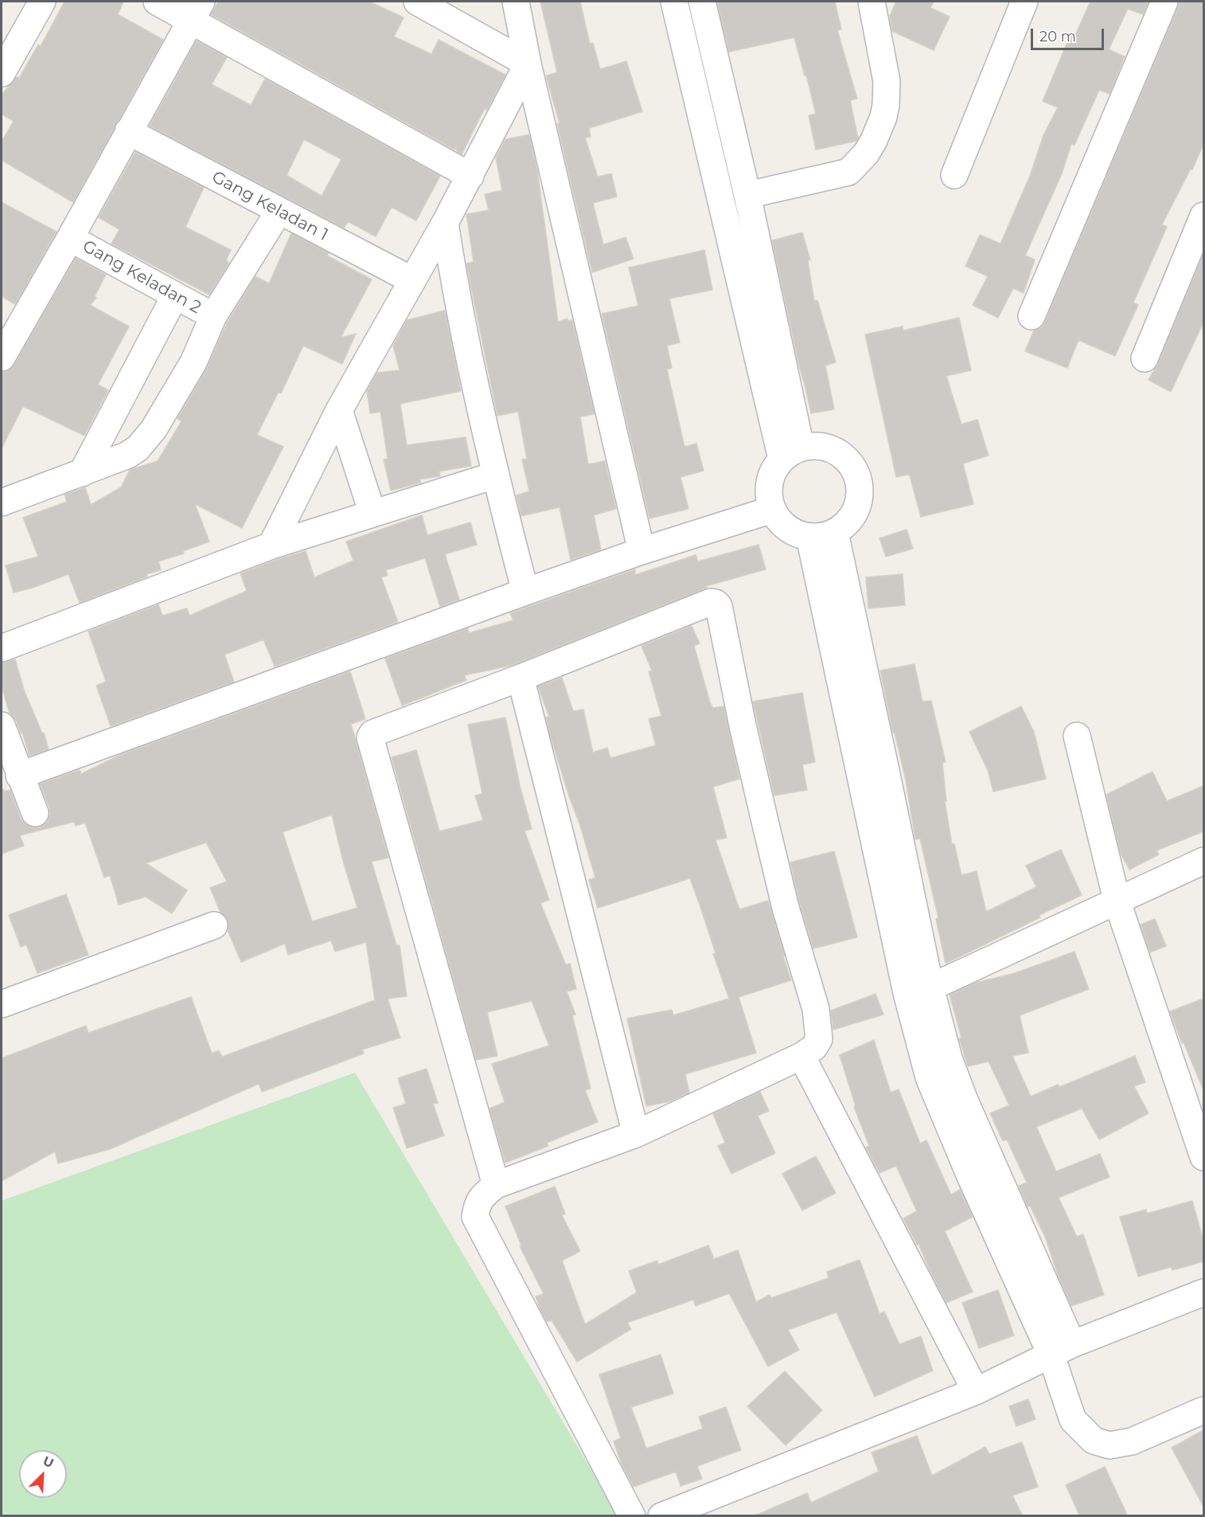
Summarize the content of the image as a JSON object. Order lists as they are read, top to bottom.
{
  "streets": {
    "street": ["Gang Keladan 1", "Gang Keladan 2"]
  },
  "scale_bar": "20 m",
  "north": "top right"
}
